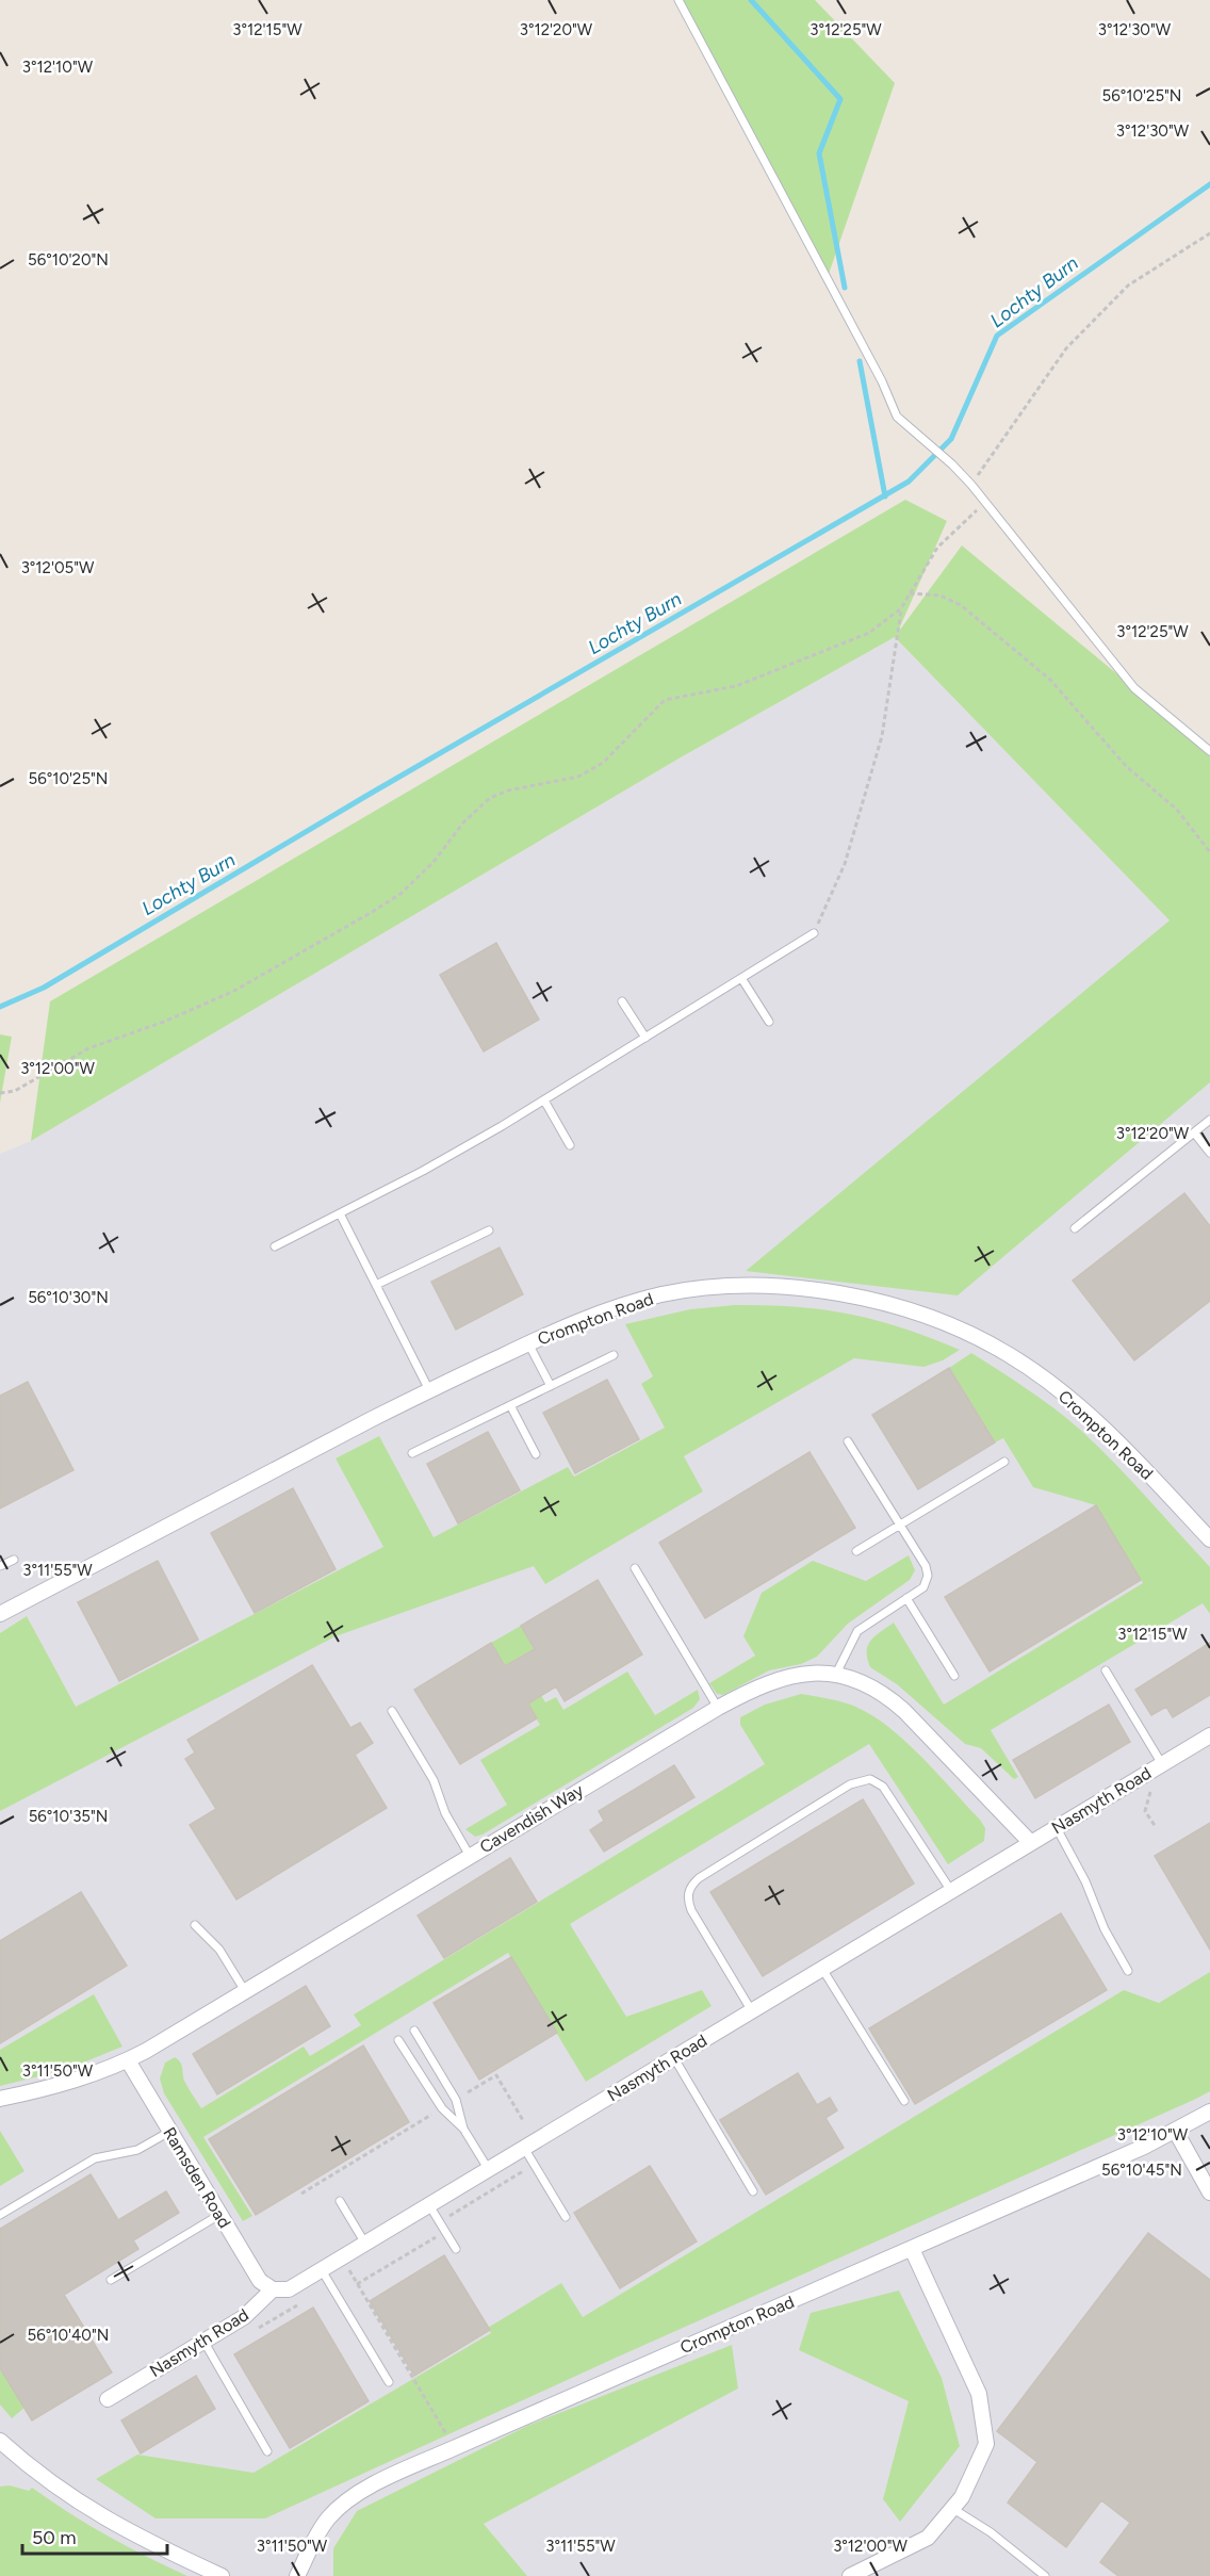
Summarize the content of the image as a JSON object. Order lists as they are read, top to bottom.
{
  "streets": {
    "street": [
      "Crompton Road",
      "Nasmyth Road",
      "Cavendish Way",
      "Ramsden Road"
    ]
  },
  "crossings": [
    ["Nasmyth Road", "Cavendish Way"],
    ["Nasmyth Road", "Ramsden Road"],
    ["Cavendish Way", "Ramsden Road"]
  ],
  "water": ["Lochty Burn"],
  "scale_bar": "50 m",
  "coordinates": [
    "3°12'15\"W",
    "3°12'30\"W",
    "3°12'20\"W",
    "3°12'25\"W",
    "3°12'10\"W",
    "56°10'25\"N",
    "56°10'20\"N",
    "3°12'05\"W",
    "3°12'00\"W",
    "56°10'30\"N",
    "3°11'55\"W",
    "56°10'35\"N",
    "3°11'50\"W",
    "56°10'45\"N",
    "56°10'40\"N"
  ]
}
